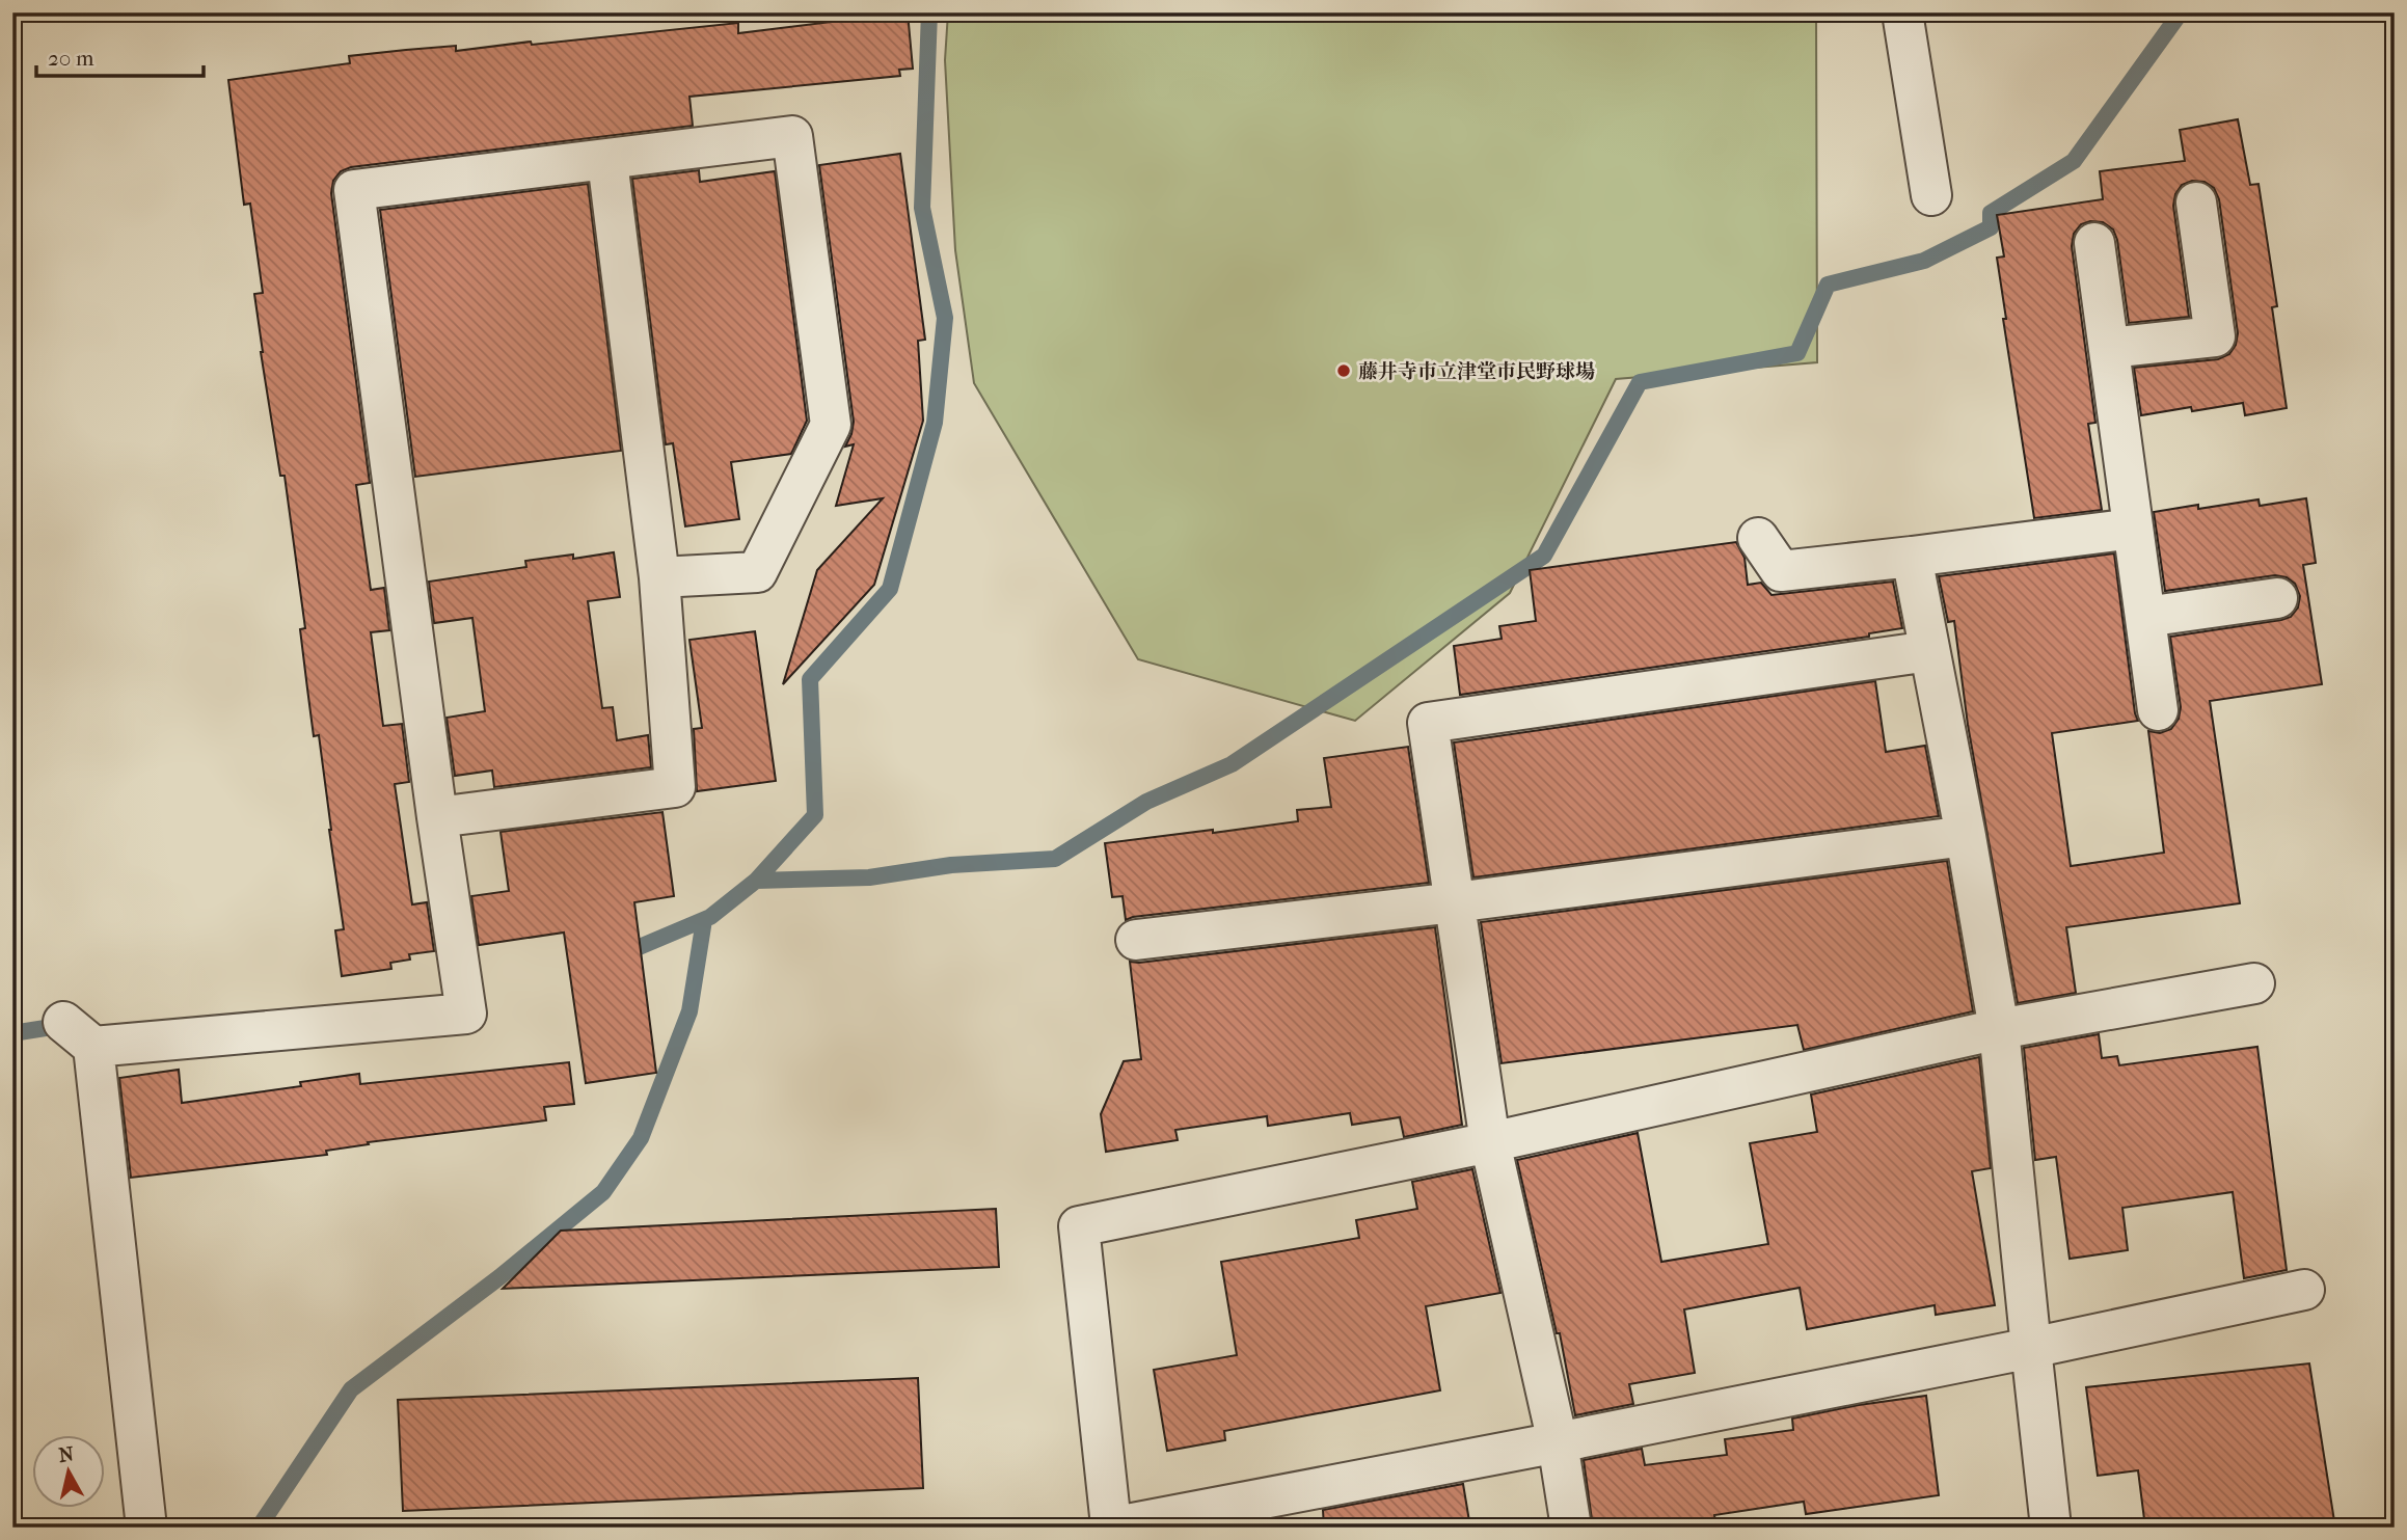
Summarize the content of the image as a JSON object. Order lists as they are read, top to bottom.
{
  "places": ["藤井寺市立津堂市民野球場"],
  "scale_bar": "20 m",
  "north": "top"
}
